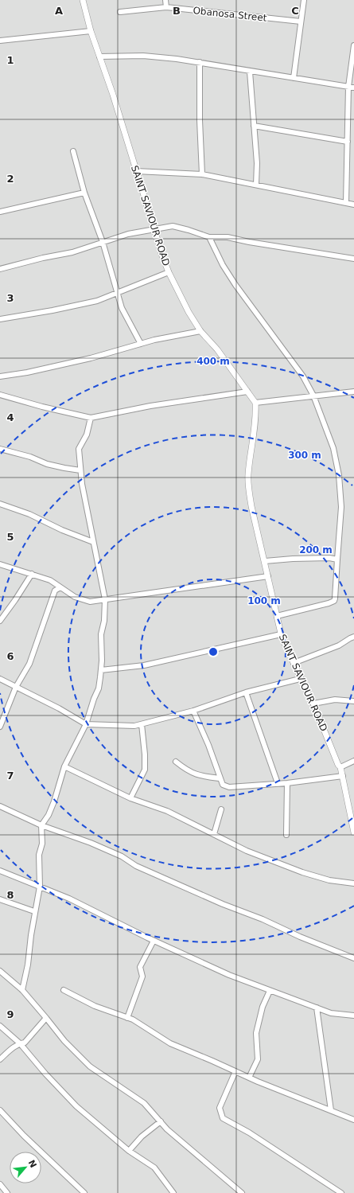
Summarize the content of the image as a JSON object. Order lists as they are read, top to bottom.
{
  "streets": {
    "street": ["Obanosa Street", "SAINT SAVIOUR ROAD"]
  },
  "north": "top right",
  "grid": {
    "columns": ["A", "B", "C"],
    "rows": [
      "1",
      "2",
      "3",
      "4",
      "5",
      "6",
      "7",
      "8",
      "9"
    ]
  },
  "rings": [
    "400 m",
    "300 m",
    "200 m",
    "100 m"
  ]
}
